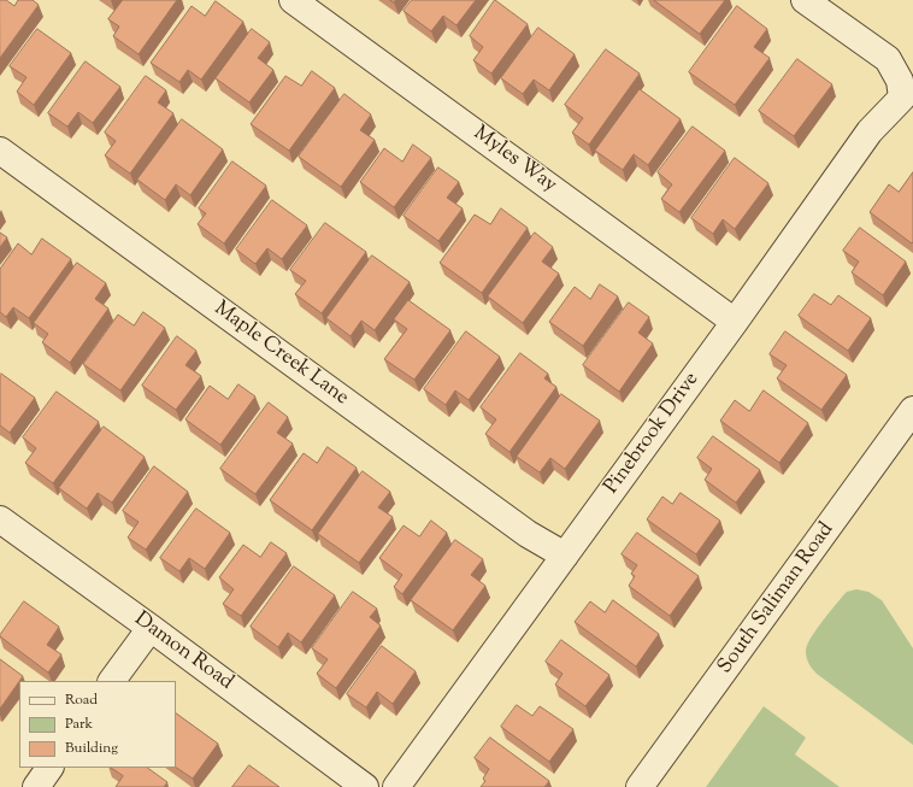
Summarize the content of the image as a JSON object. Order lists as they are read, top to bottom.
{
  "streets": {
    "street": [
      "Myles Way",
      "Maple Creek Lane",
      "Pinebrook Drive",
      "South Saliman Road",
      "Damon Road"
    ]
  },
  "crossings": [
    ["Myles Way", "Pinebrook Drive"],
    ["Maple Creek Lane", "Pinebrook Drive"]
  ],
  "legend": ["Road", "Park", "Building"]
}
